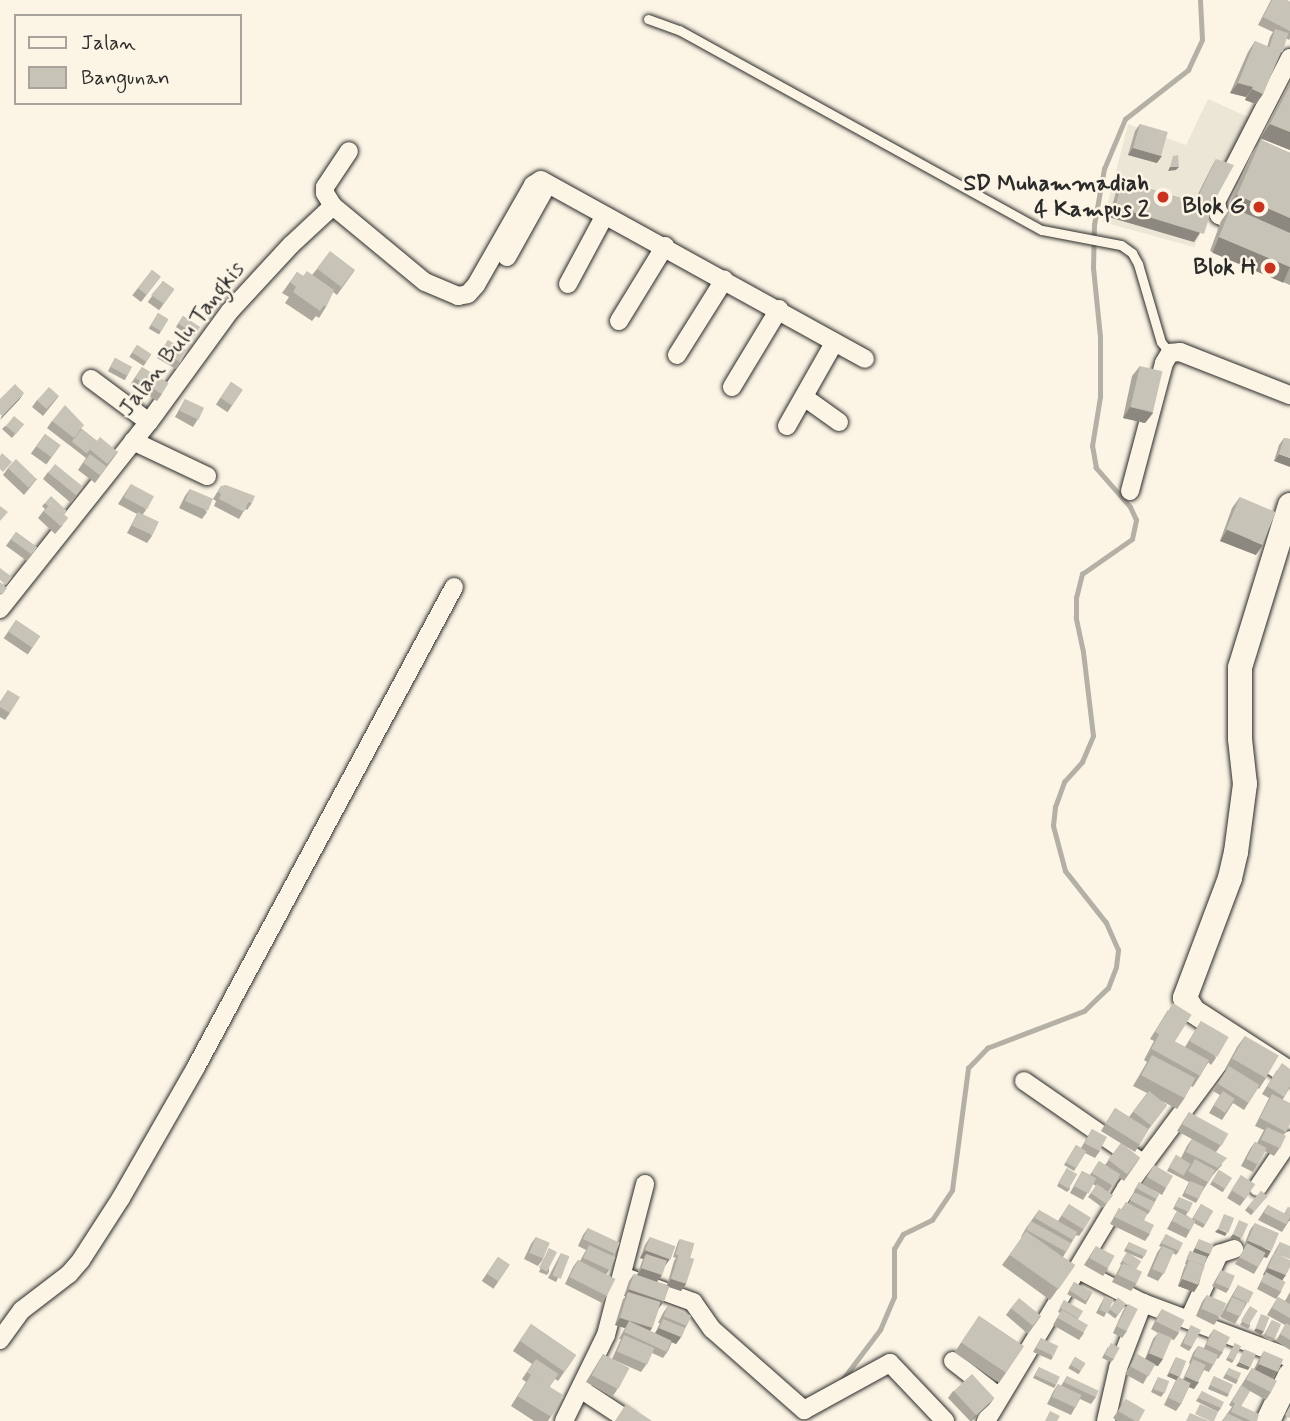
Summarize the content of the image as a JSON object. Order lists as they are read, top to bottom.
{
  "streets": {
    "street": ["Jalan Bulu Tangkis"]
  },
  "places": ["SD Muhammadiah 4 Kampus 2", "Blok G", "Blok H"],
  "legend": ["Jalan", "Bangunan"]
}
